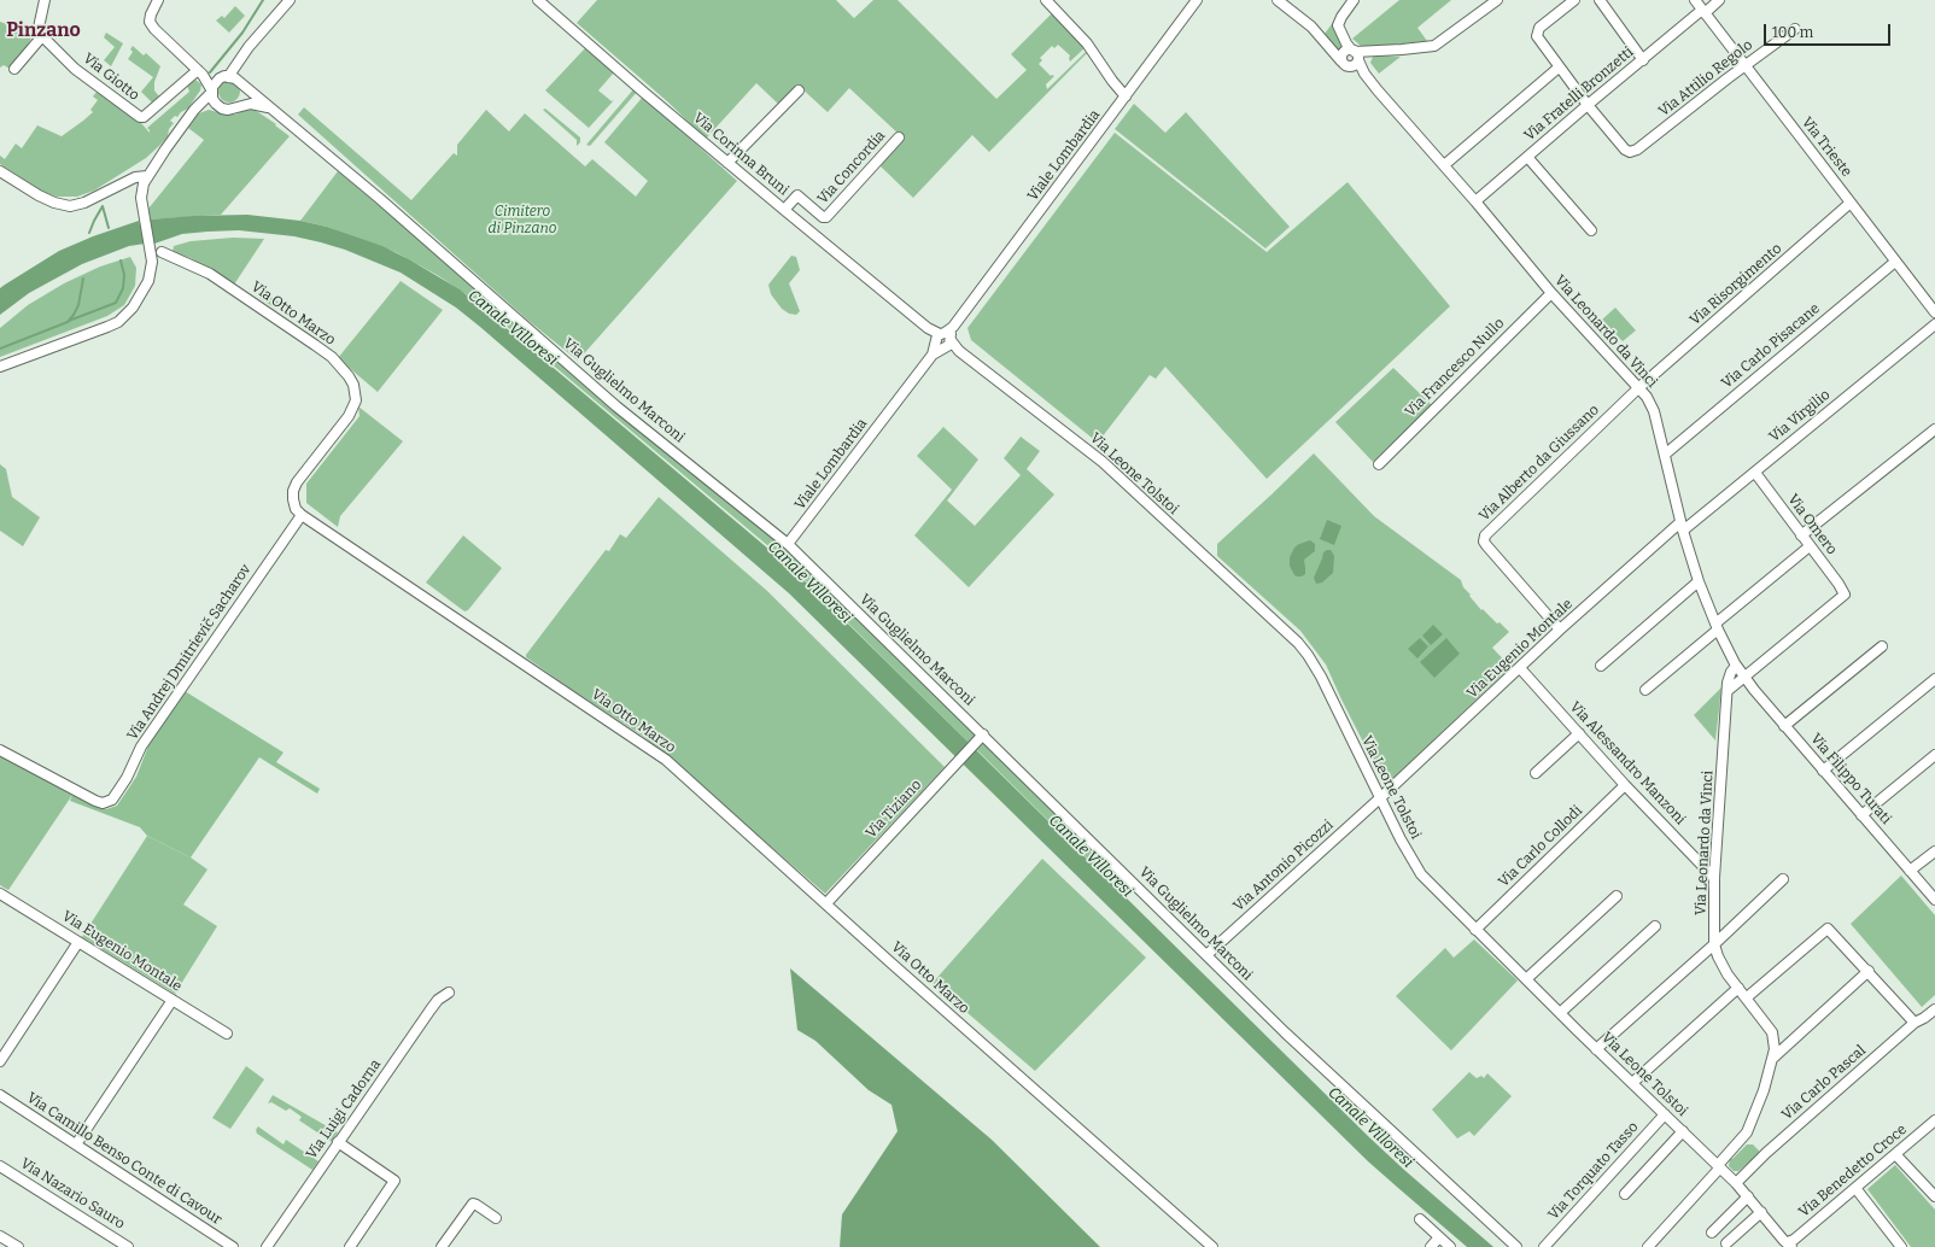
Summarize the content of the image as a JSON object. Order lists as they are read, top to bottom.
{
  "streets": {
    "street": [
      "Via Giotto",
      "Via Attilio Regolo",
      "Via Fratelli Bronzetti",
      "Via Trieste",
      "Via Corinna Bruni",
      "Viale Lombardia",
      "Via Concordia",
      "Via Risorgimento",
      "Via Otto Marzo",
      "Via Leonardo da Vinci",
      "Via Carlo Pisacane",
      "Via Francesco Nullo",
      "Via Guglielmo Marconi",
      "Via Virgilio",
      "Via Alberto da Giussano",
      "Via Leone Tolstoi",
      "Via Omero",
      "Via Eugenio Montale",
      "Via Andrej Dmitrievič Sacharov",
      "Via Alessandro Manzoni",
      "Via Filippo Turati",
      "Via Tiziano",
      "Via Carlo Collodi",
      "Via Antonio Picozzi",
      "Via Carlo Pascal",
      "Via Luigi Cadorna",
      "Via Camillo Benso Conte di Cavour",
      "Via Torquato Tasso",
      "Via Benedetto Croce",
      "Via Nazario Sauro"
    ]
  },
  "crossings": [
    ["Via Attilio Regolo", "Via Fratelli Bronzetti"],
    ["Via Attilio Regolo", "Via Trieste"],
    ["Via Fratelli Bronzetti", "Via Trieste"],
    ["Via Fratelli Bronzetti", "Via Leonardo da Vinci"],
    ["Via Trieste", "Via Risorgimento"],
    ["Via Trieste", "Via Carlo Pisacane"],
    ["Via Corinna Bruni", "Viale Lombardia"],
    ["Via Corinna Bruni", "Via Concordia"],
    ["Via Corinna Bruni", "Via Leone Tolstoi"],
    ["Viale Lombardia", "Via Guglielmo Marconi"],
    ["Viale Lombardia", "Via Leone Tolstoi"],
    ["Via Risorgimento", "Via Leonardo da Vinci"],
    ["Via Risorgimento", "Via Alberto da Giussano"],
    ["Via Otto Marzo", "Via Andrej Dmitrievič Sacharov"],
    ["Via Otto Marzo", "Via Tiziano"],
    ["Via Leonardo da Vinci", "Via Carlo Pisacane"],
    ["Via Leonardo da Vinci", "Via Francesco Nullo"],
    ["Via Leonardo da Vinci", "Via Virgilio"],
    ["Via Leonardo da Vinci", "Via Alberto da Giussano"],
    ["Via Leonardo da Vinci", "Via Omero"],
    ["Via Leonardo da Vinci", "Via Eugenio Montale"],
    ["Via Leonardo da Vinci", "Via Alessandro Manzoni"],
    ["Via Leonardo da Vinci", "Via Filippo Turati"],
    ["Via Guglielmo Marconi", "Via Tiziano"],
    ["Via Guglielmo Marconi", "Via Antonio Picozzi"],
    ["Via Virgilio", "Via Omero"],
    ["Via Virgilio", "Via Eugenio Montale"],
    ["Via Alberto da Giussano", "Via Eugenio Montale"],
    ["Via Leone Tolstoi", "Via Eugenio Montale"],
    ["Via Leone Tolstoi", "Via Carlo Collodi"],
    ["Via Leone Tolstoi", "Via Antonio Picozzi"],
    ["Via Leone Tolstoi", "Via Carlo Pascal"],
    ["Via Leone Tolstoi", "Via Torquato Tasso"],
    ["Via Leone Tolstoi", "Via Benedetto Croce"],
    ["Via Omero", "Via Filippo Turati"],
    ["Via Eugenio Montale", "Via Alessandro Manzoni"],
    ["Via Eugenio Montale", "Via Antonio Picozzi"],
    ["Via Alessandro Manzoni", "Via Carlo Collodi"]
  ],
  "districts": ["Pinzano"],
  "water": ["Canale Villoresi"],
  "parks": ["Cimitero di Pinzano"],
  "scale_bar": "100 m"
}
